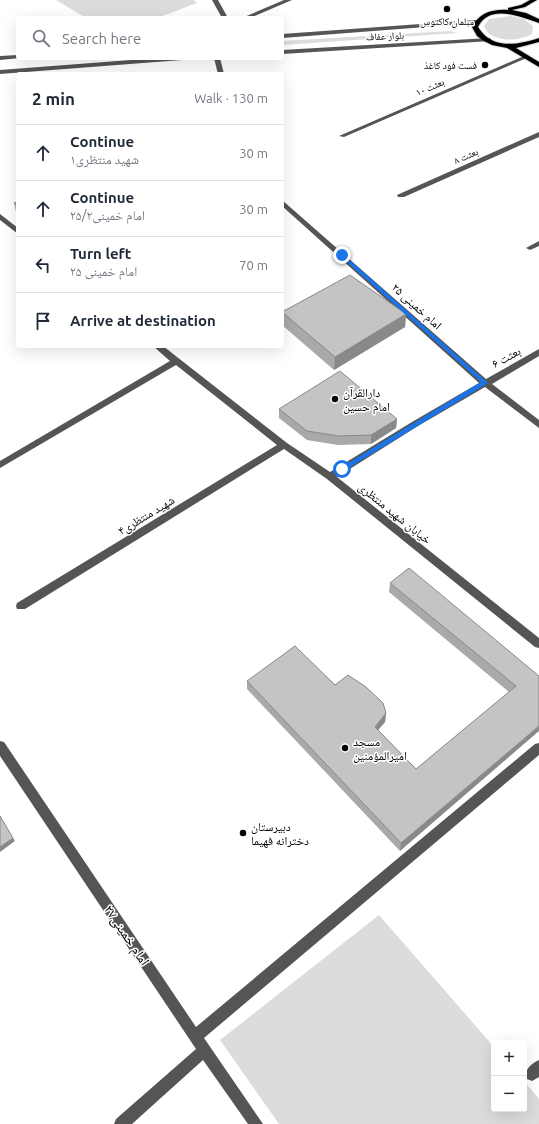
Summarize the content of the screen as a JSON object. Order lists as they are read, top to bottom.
{
  "streets": {
    "street": [
      "بلوار عفاف",
      "بعثت ۱۰",
      "بعثت ۸",
      "امام خمینی ۲۵",
      "بعثت ۶",
      "خیابان شهید منتظری",
      "شهید منتظری۴",
      "امام خمینی۲۷"
    ]
  },
  "crossings": [
    ["امام خمینی ۲۵", "بعثت ۶"],
    ["بعثت ۶", "خیابان شهید منتظری"],
    ["خیابان شهید منتظری", "شهید منتظری۴"]
  ],
  "places": [
    "مبلمان کاکتوس",
    "فست فود کاغذ",
    "دارالقرآن امام حسین",
    "مسجد امیرالمؤمنین",
    "دبیرستان دخترانه فهیما"
  ],
  "page": {
    "search": "Search here",
    "heading": ["2 min", "Walk · 130 m"],
    "list": [
      ["Continue", "شهید منتظری۱", "30 m"],
      ["Continue", "امام خمینی۲۵/۲", "30 m"],
      ["Turn left", "امام خمینی ۲۵", "70 m"],
      "Arrive at destination"
    ],
    "map_buttons": ["+", "−"]
  }
}
